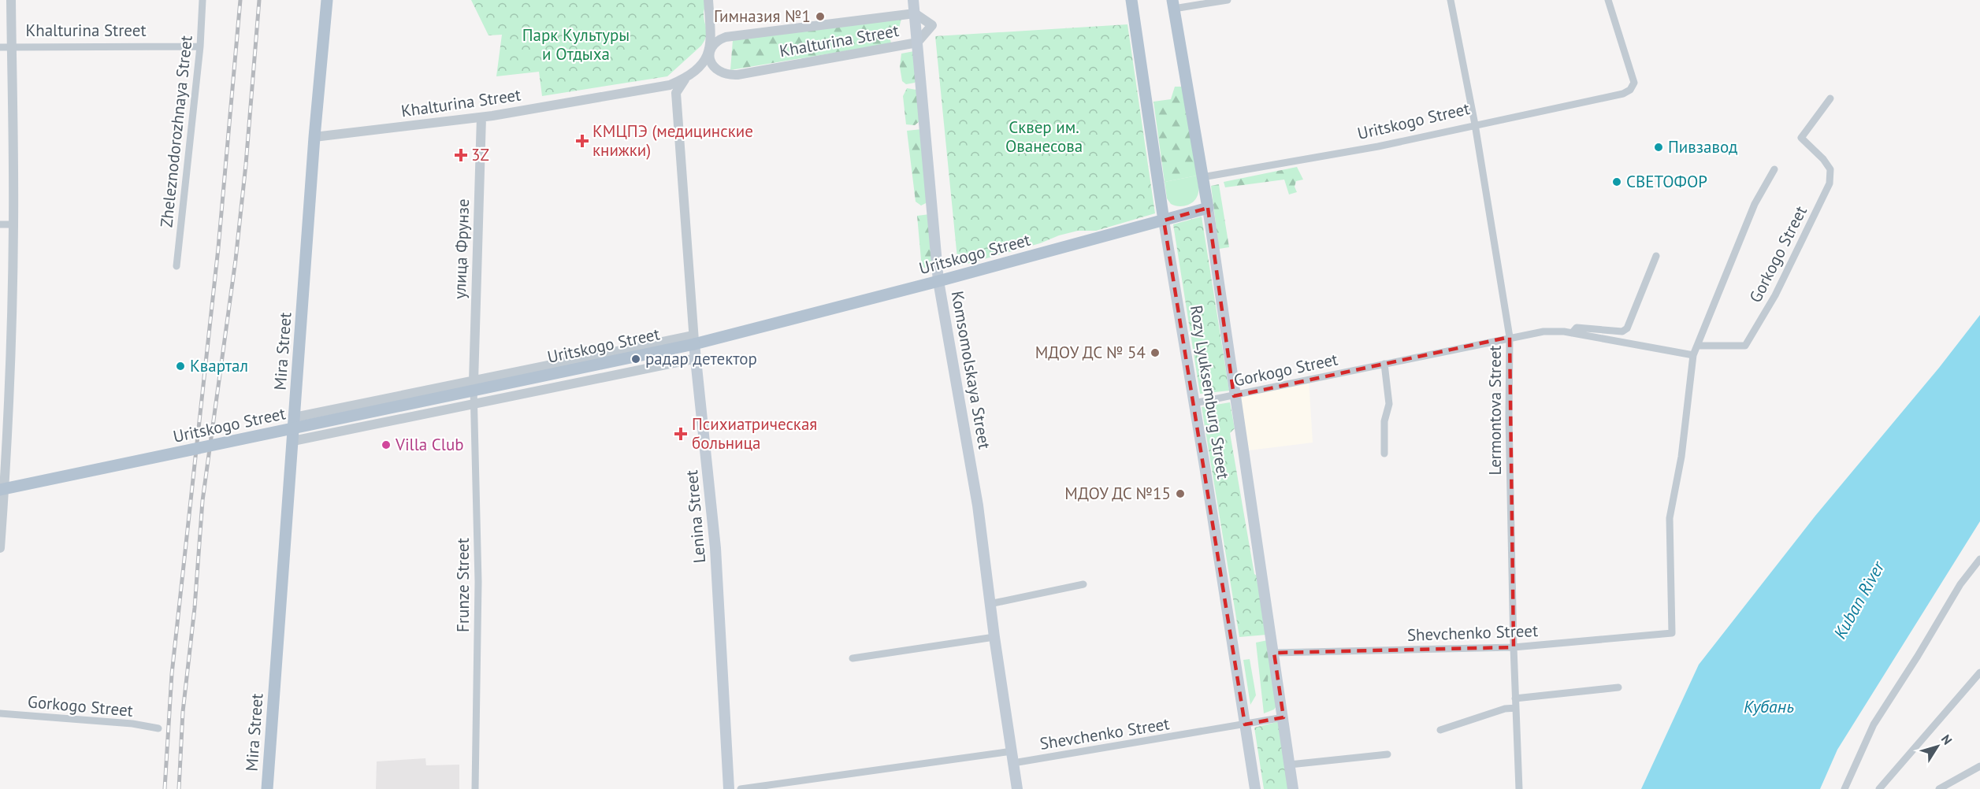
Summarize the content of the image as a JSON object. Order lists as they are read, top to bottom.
{
  "streets": {
    "main road": [
      "Uritskogo Street",
      "Mira Street",
      "Komsomolskaya Street",
      "Rozy Lyuksemburg Street",
      "Lenina Street"
    ],
    "street": [
      "Khalturina Street",
      "Zheleznodorozhnaya Street",
      "улица Фрунзе",
      "Gorkogo Street",
      "Lermontova Street",
      "Frunze Street",
      "Shevchenko Street"
    ]
  },
  "crossings": [
    ["Khalturina Street", "Zheleznodorozhnaya Street"],
    ["Khalturina Street", "улица Фрунзе"],
    ["Khalturina Street", "Mira Street"],
    ["Khalturina Street", "Komsomolskaya Street"],
    ["Khalturina Street", "Lenina Street"],
    ["Uritskogo Street", "улица Фрунзе"],
    ["Uritskogo Street", "Mira Street"],
    ["Uritskogo Street", "Komsomolskaya Street"],
    ["Uritskogo Street", "Rozy Lyuksemburg Street"],
    ["Uritskogo Street", "Lermontova Street"],
    ["Uritskogo Street", "Lenina Street"],
    ["Uritskogo Street", "Frunze Street"],
    ["улица Фрунзе", "Frunze Street"],
    ["Gorkogo Street", "Rozy Lyuksemburg Street"],
    ["Gorkogo Street", "Lermontova Street"],
    ["Gorkogo Street", "Shevchenko Street"],
    ["Komsomolskaya Street", "Shevchenko Street"],
    ["Rozy Lyuksemburg Street", "Shevchenko Street"],
    ["Lermontova Street", "Shevchenko Street"]
  ],
  "water": ["Kuban River", "Кубань"],
  "parks": ["Парк Культуры и Отдыха", "Сквер им. Ованесова"],
  "places": {
    "other": [
      "Гимназия №1",
      "Пивзавод",
      "СВЕТОФОР",
      "МДОУ ДС № 54",
      "радар детектор",
      "Квартал",
      "Villa Club",
      "МДОУ ДС №15"
    ],
    "health": ["КМЦПЭ (медицинские книжки)", "3Z", "Психиатрическая больница"]
  },
  "north": "top right"
}
